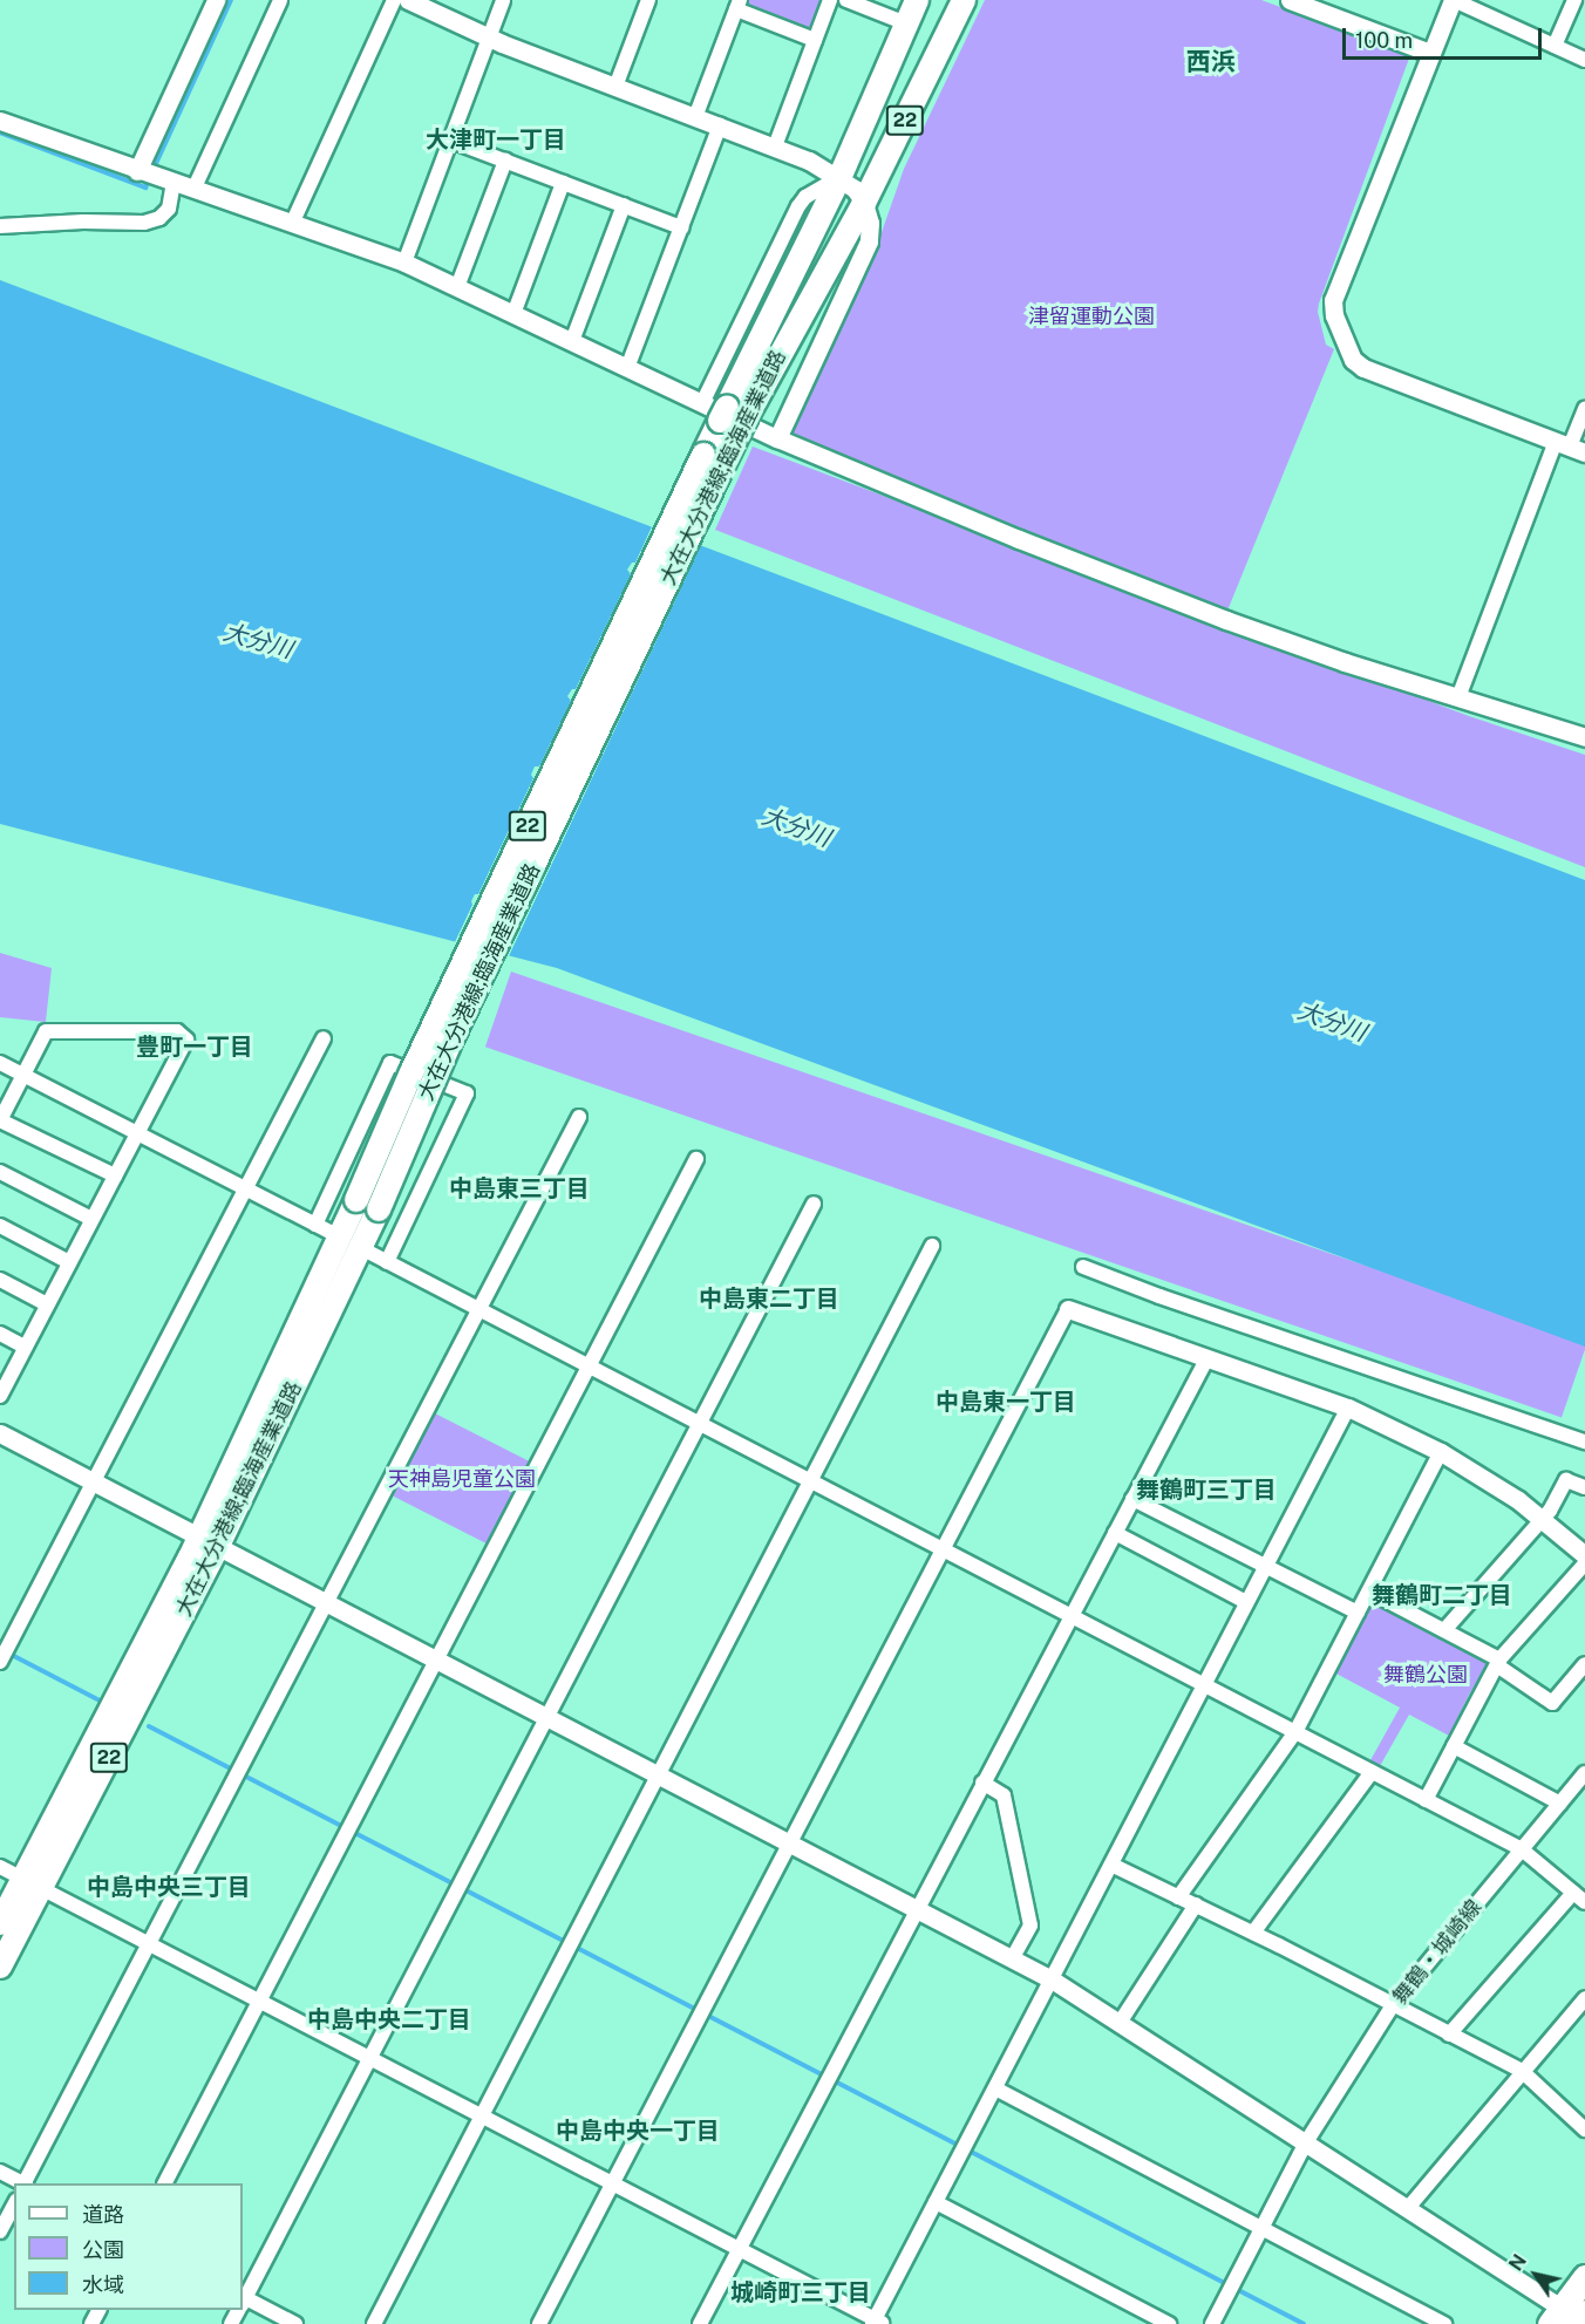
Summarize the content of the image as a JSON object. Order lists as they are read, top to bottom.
{
  "streets": {
    "main road": ["22", "大在大分港線;臨海産業道路"],
    "street": ["舞鶴・城崎線"]
  },
  "districts": [
    "西浜",
    "大津町一丁目",
    "豊町一丁目",
    "中島東三丁目",
    "中島東二丁目",
    "中島東一丁目",
    "舞鶴町三丁目",
    "舞鶴町二丁目",
    "中島中央三丁目",
    "中島中央二丁目",
    "中島中央一丁目",
    "城崎町三丁目"
  ],
  "water": ["大分川"],
  "parks": ["津留運動公園", "天神島児童公園", "舞鶴公園"],
  "legend": ["道路", "公園", "水域"],
  "scale_bar": "100 m",
  "north": "top left"
}
